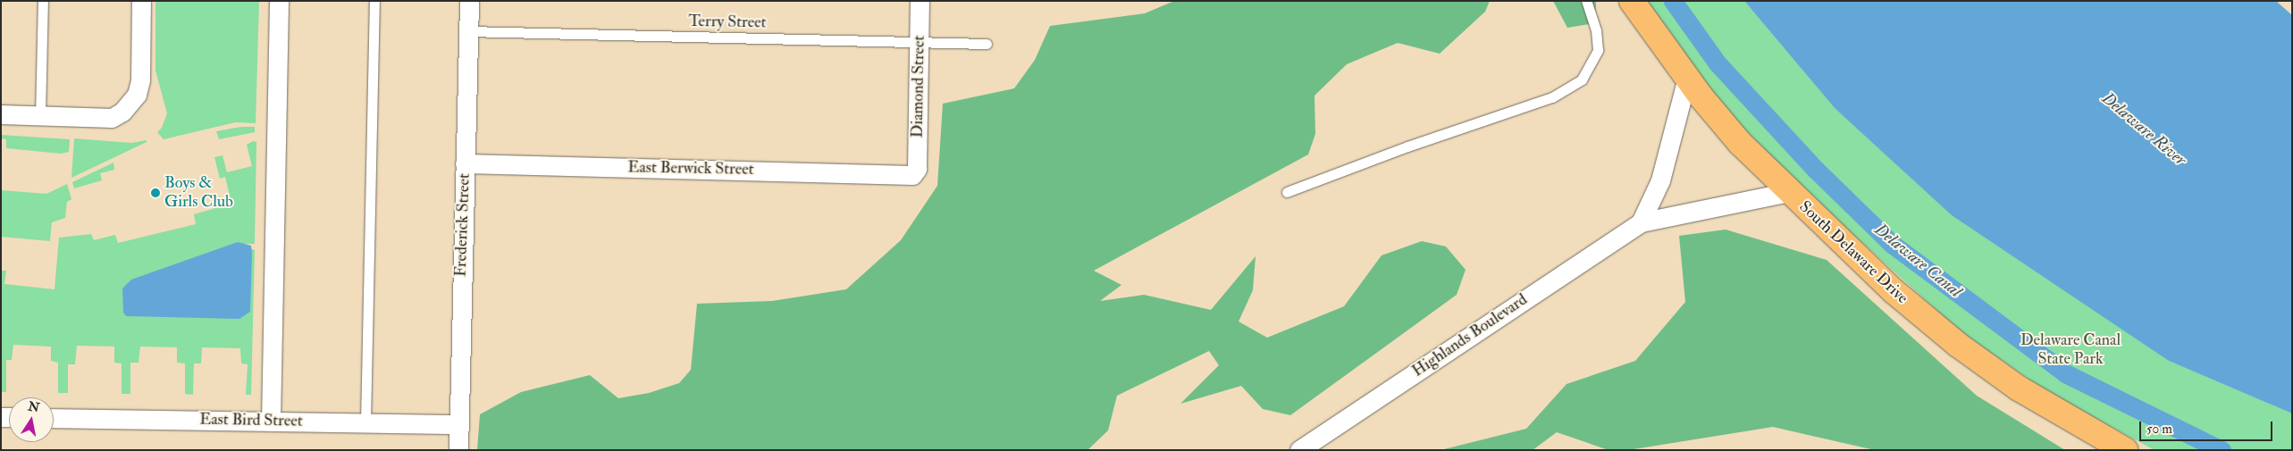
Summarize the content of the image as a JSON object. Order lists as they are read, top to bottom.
{
  "streets": {
    "highway": ["South Delaware Drive"],
    "street": [
      "Diamond Street",
      "East Berwick Street",
      "Frederick Street",
      "Highlands Boulevard",
      "East Bird Street"
    ],
    "lane": ["Terry Street"]
  },
  "crossings": [
    ["Terry Street", "Diamond Street"],
    ["Terry Street", "Frederick Street"],
    ["Diamond Street", "East Berwick Street"],
    ["East Berwick Street", "Frederick Street"],
    ["Frederick Street", "East Bird Street"],
    ["South Delaware Drive", "Highlands Boulevard"]
  ],
  "water": ["Delaware River", "Delaware Canal"],
  "parks": ["Delaware Canal State Park"],
  "places": ["Boys & Girls Club"],
  "scale_bar": "50 m",
  "north": "top"
}
